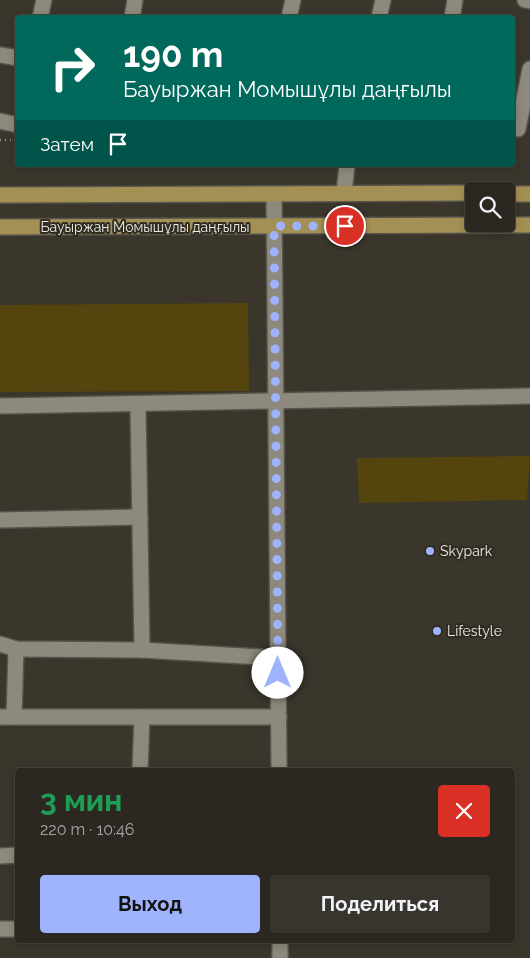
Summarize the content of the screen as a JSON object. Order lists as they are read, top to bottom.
{
  "streets": {
    "main road": ["Бауыржан Момышұлы даңғылы"]
  },
  "places": ["Skypark", "Lifestyle"],
  "page": {
    "turn": ["190 m", "Бауыржан Момышұлы даңғылы"],
    "then": "Затем",
    "heading": ["3 мин", "220 m · 10:46"],
    "buttons": ["Выход", "Поделиться"]
  }
}
